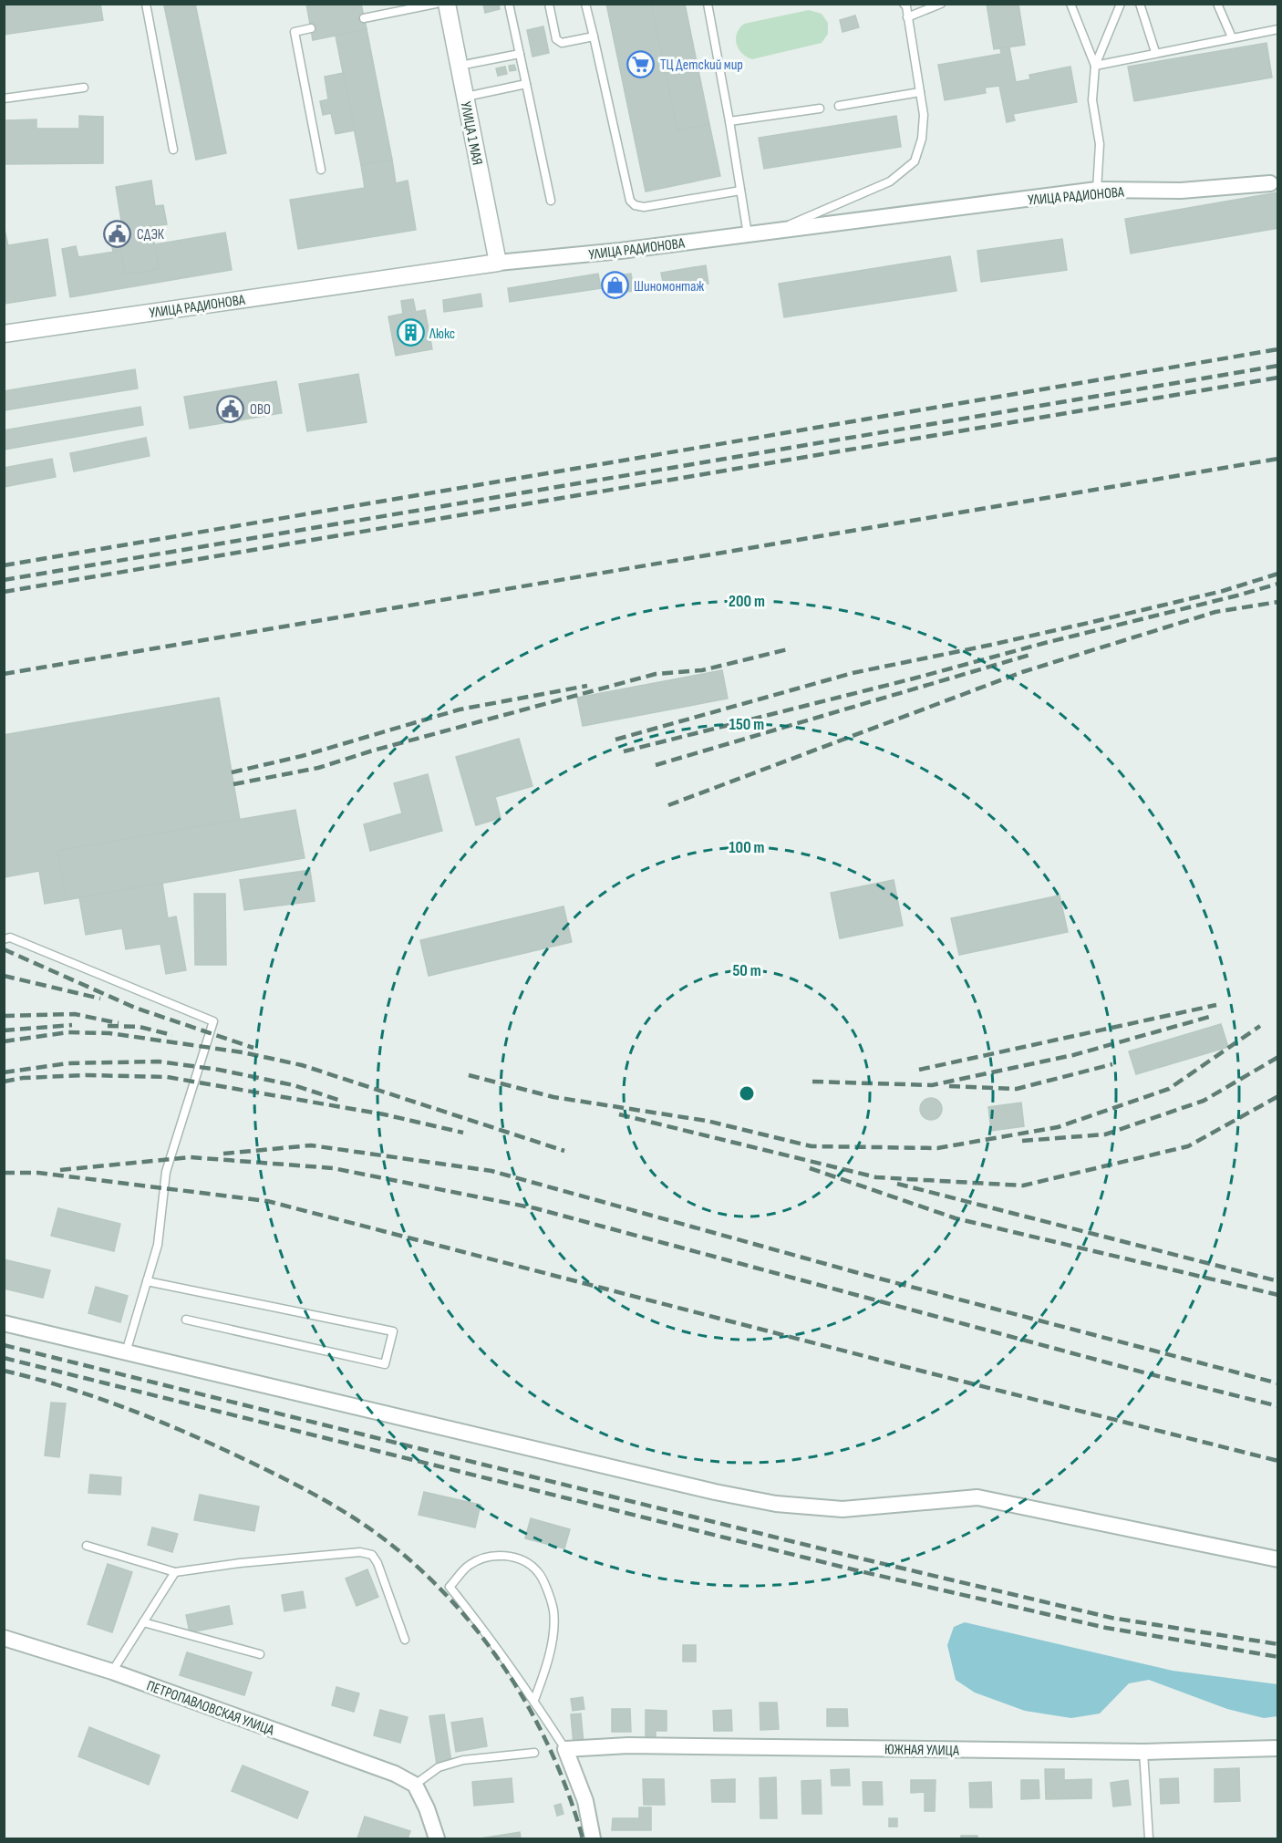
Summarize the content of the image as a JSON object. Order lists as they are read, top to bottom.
{
  "streets": {
    "street": [
      "УЛИЦА 1 МАЯ",
      "УЛИЦА РАДИОНОВА",
      "ПЕТРОПАВЛОВСКАЯ УЛИЦА",
      "ЮЖНАЯ УЛИЦА"
    ]
  },
  "crossings": [
    ["УЛИЦА 1 МАЯ", "УЛИЦА РАДИОНОВА"]
  ],
  "places": {
    "supermarket": ["ТЦ Детский мир"],
    "public building": ["СДЭК", "OBO"],
    "shop": ["Шиномонтаж"],
    "building": ["Люкс"]
  },
  "rings": [
    "200 m",
    "150 m",
    "100 m",
    "50 m"
  ]
}
